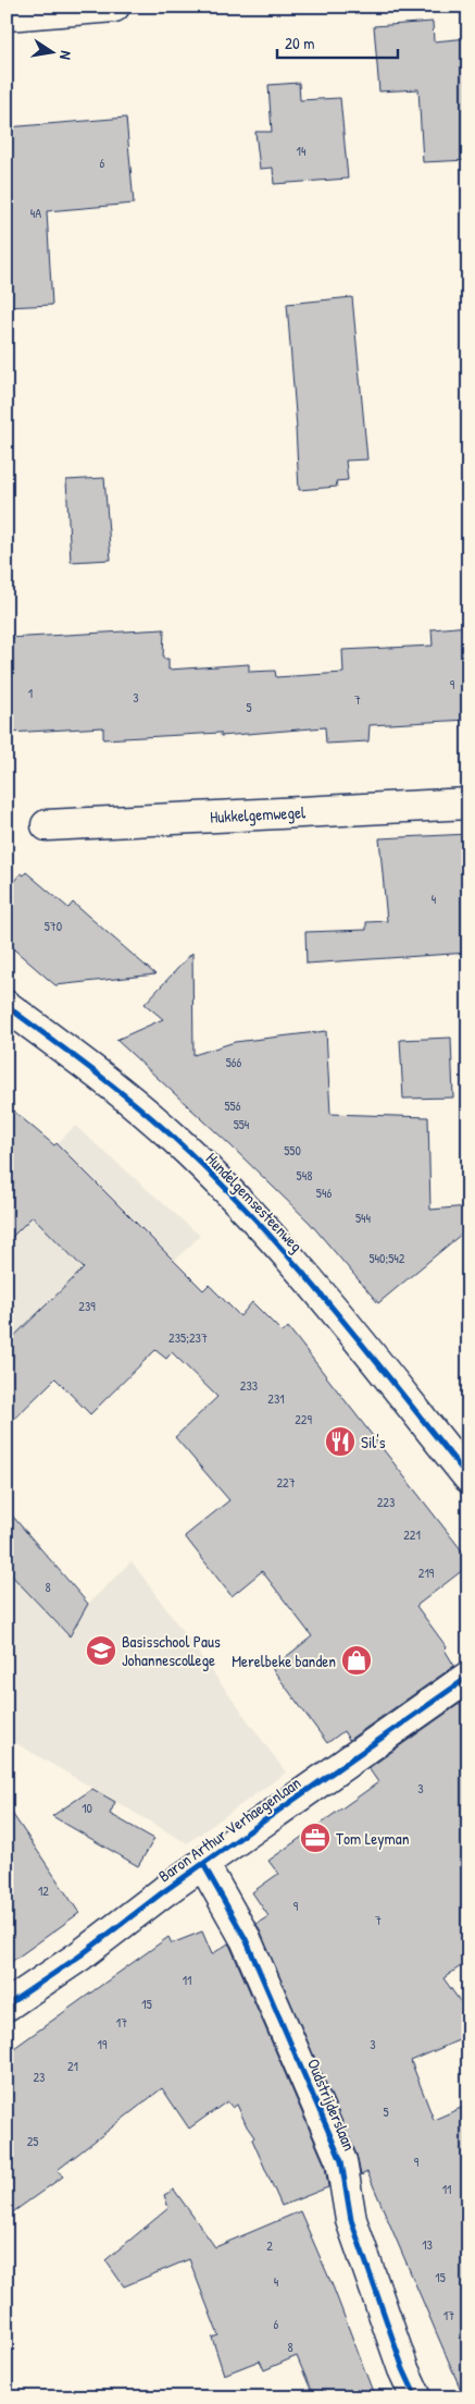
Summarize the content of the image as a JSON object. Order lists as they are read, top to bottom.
{
  "streets": {
    "street": [
      "Hukkelgemwegel",
      "Hundelgemsesteenweg",
      "Baron Arthur Verhaegenlaan",
      "Oudstrijderslaan"
    ]
  },
  "crossings": [
    ["Baron Arthur Verhaegenlaan", "Oudstrijderslaan"]
  ],
  "places": {
    "restaurant": ["Sil's"],
    "school or university": ["Basisschool Paus Johannescollege"],
    "shop": ["Merelbeke banden"],
    "office": ["Tom Leyman"]
  },
  "house_numbers": [
    "14",
    "6",
    "4A",
    "9",
    "1",
    "3",
    "7",
    "5",
    "4",
    "570",
    "566",
    "556",
    "554",
    "550",
    "548",
    "546",
    "544",
    "540;542",
    "239",
    "235;237",
    "233",
    "231",
    "229",
    "227",
    "223",
    "221",
    "219",
    "8",
    "3",
    "10",
    "12",
    "9",
    "7",
    "11",
    "15",
    "17",
    "19",
    "3",
    "21",
    "23",
    "5",
    "25",
    "9",
    "11",
    "13",
    "2",
    "15",
    "4",
    "17",
    "6",
    "8"
  ],
  "scale_bar": "20 m",
  "north": "right"
}
